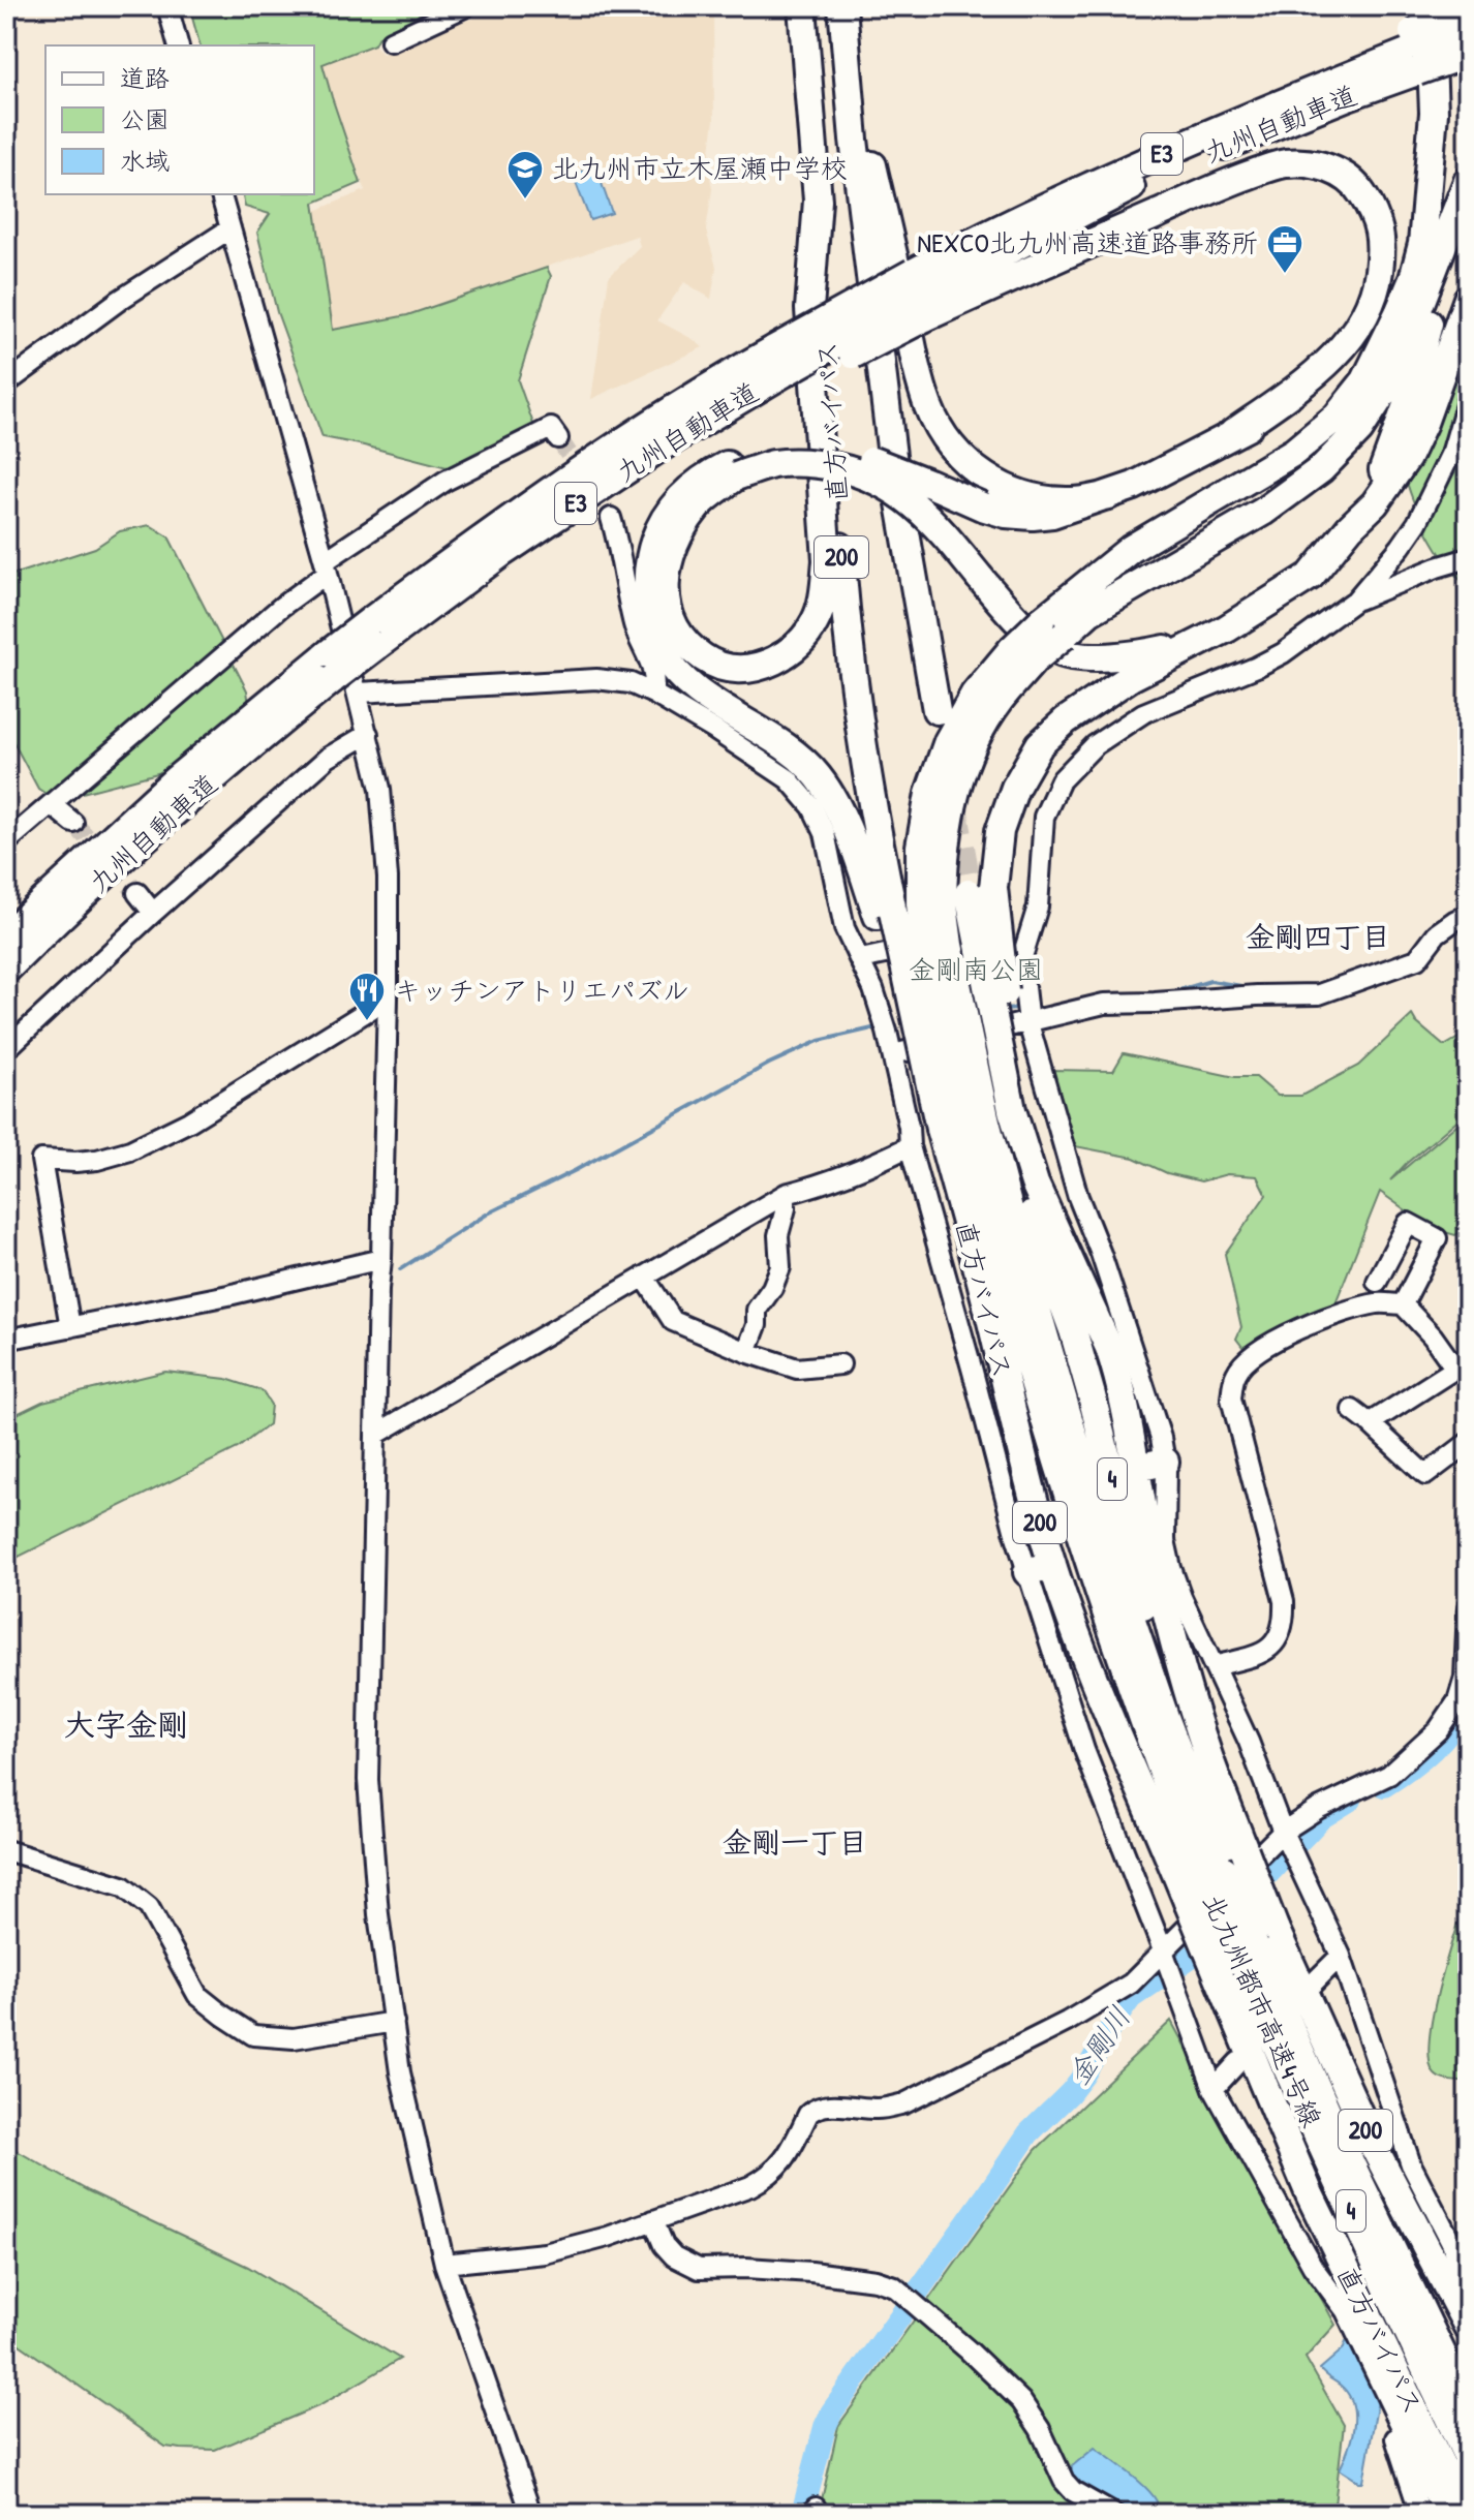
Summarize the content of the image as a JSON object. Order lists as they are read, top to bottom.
{
  "streets": {
    "highway": [
      "九州自動車道",
      "E3",
      "直方バイパス",
      "200",
      "4",
      "北九州都市高速4号線"
    ]
  },
  "crossings": [
    ["直方バイパス", "4"],
    ["直方バイパス", "北九州都市高速4号線"],
    ["4", "北九州都市高速4号線"]
  ],
  "districts": ["金剛四丁目", "大字金剛", "金剛一丁目"],
  "water": ["金剛川"],
  "parks": ["金剛南公園"],
  "places": {
    "school or university": ["北九州市立木屋瀬中学校"],
    "office": ["NEXCO北九州高速道路事務所"],
    "restaurant": ["キッチンアトリエパズル"]
  },
  "legend": ["道路", "公園", "水域"]
}
